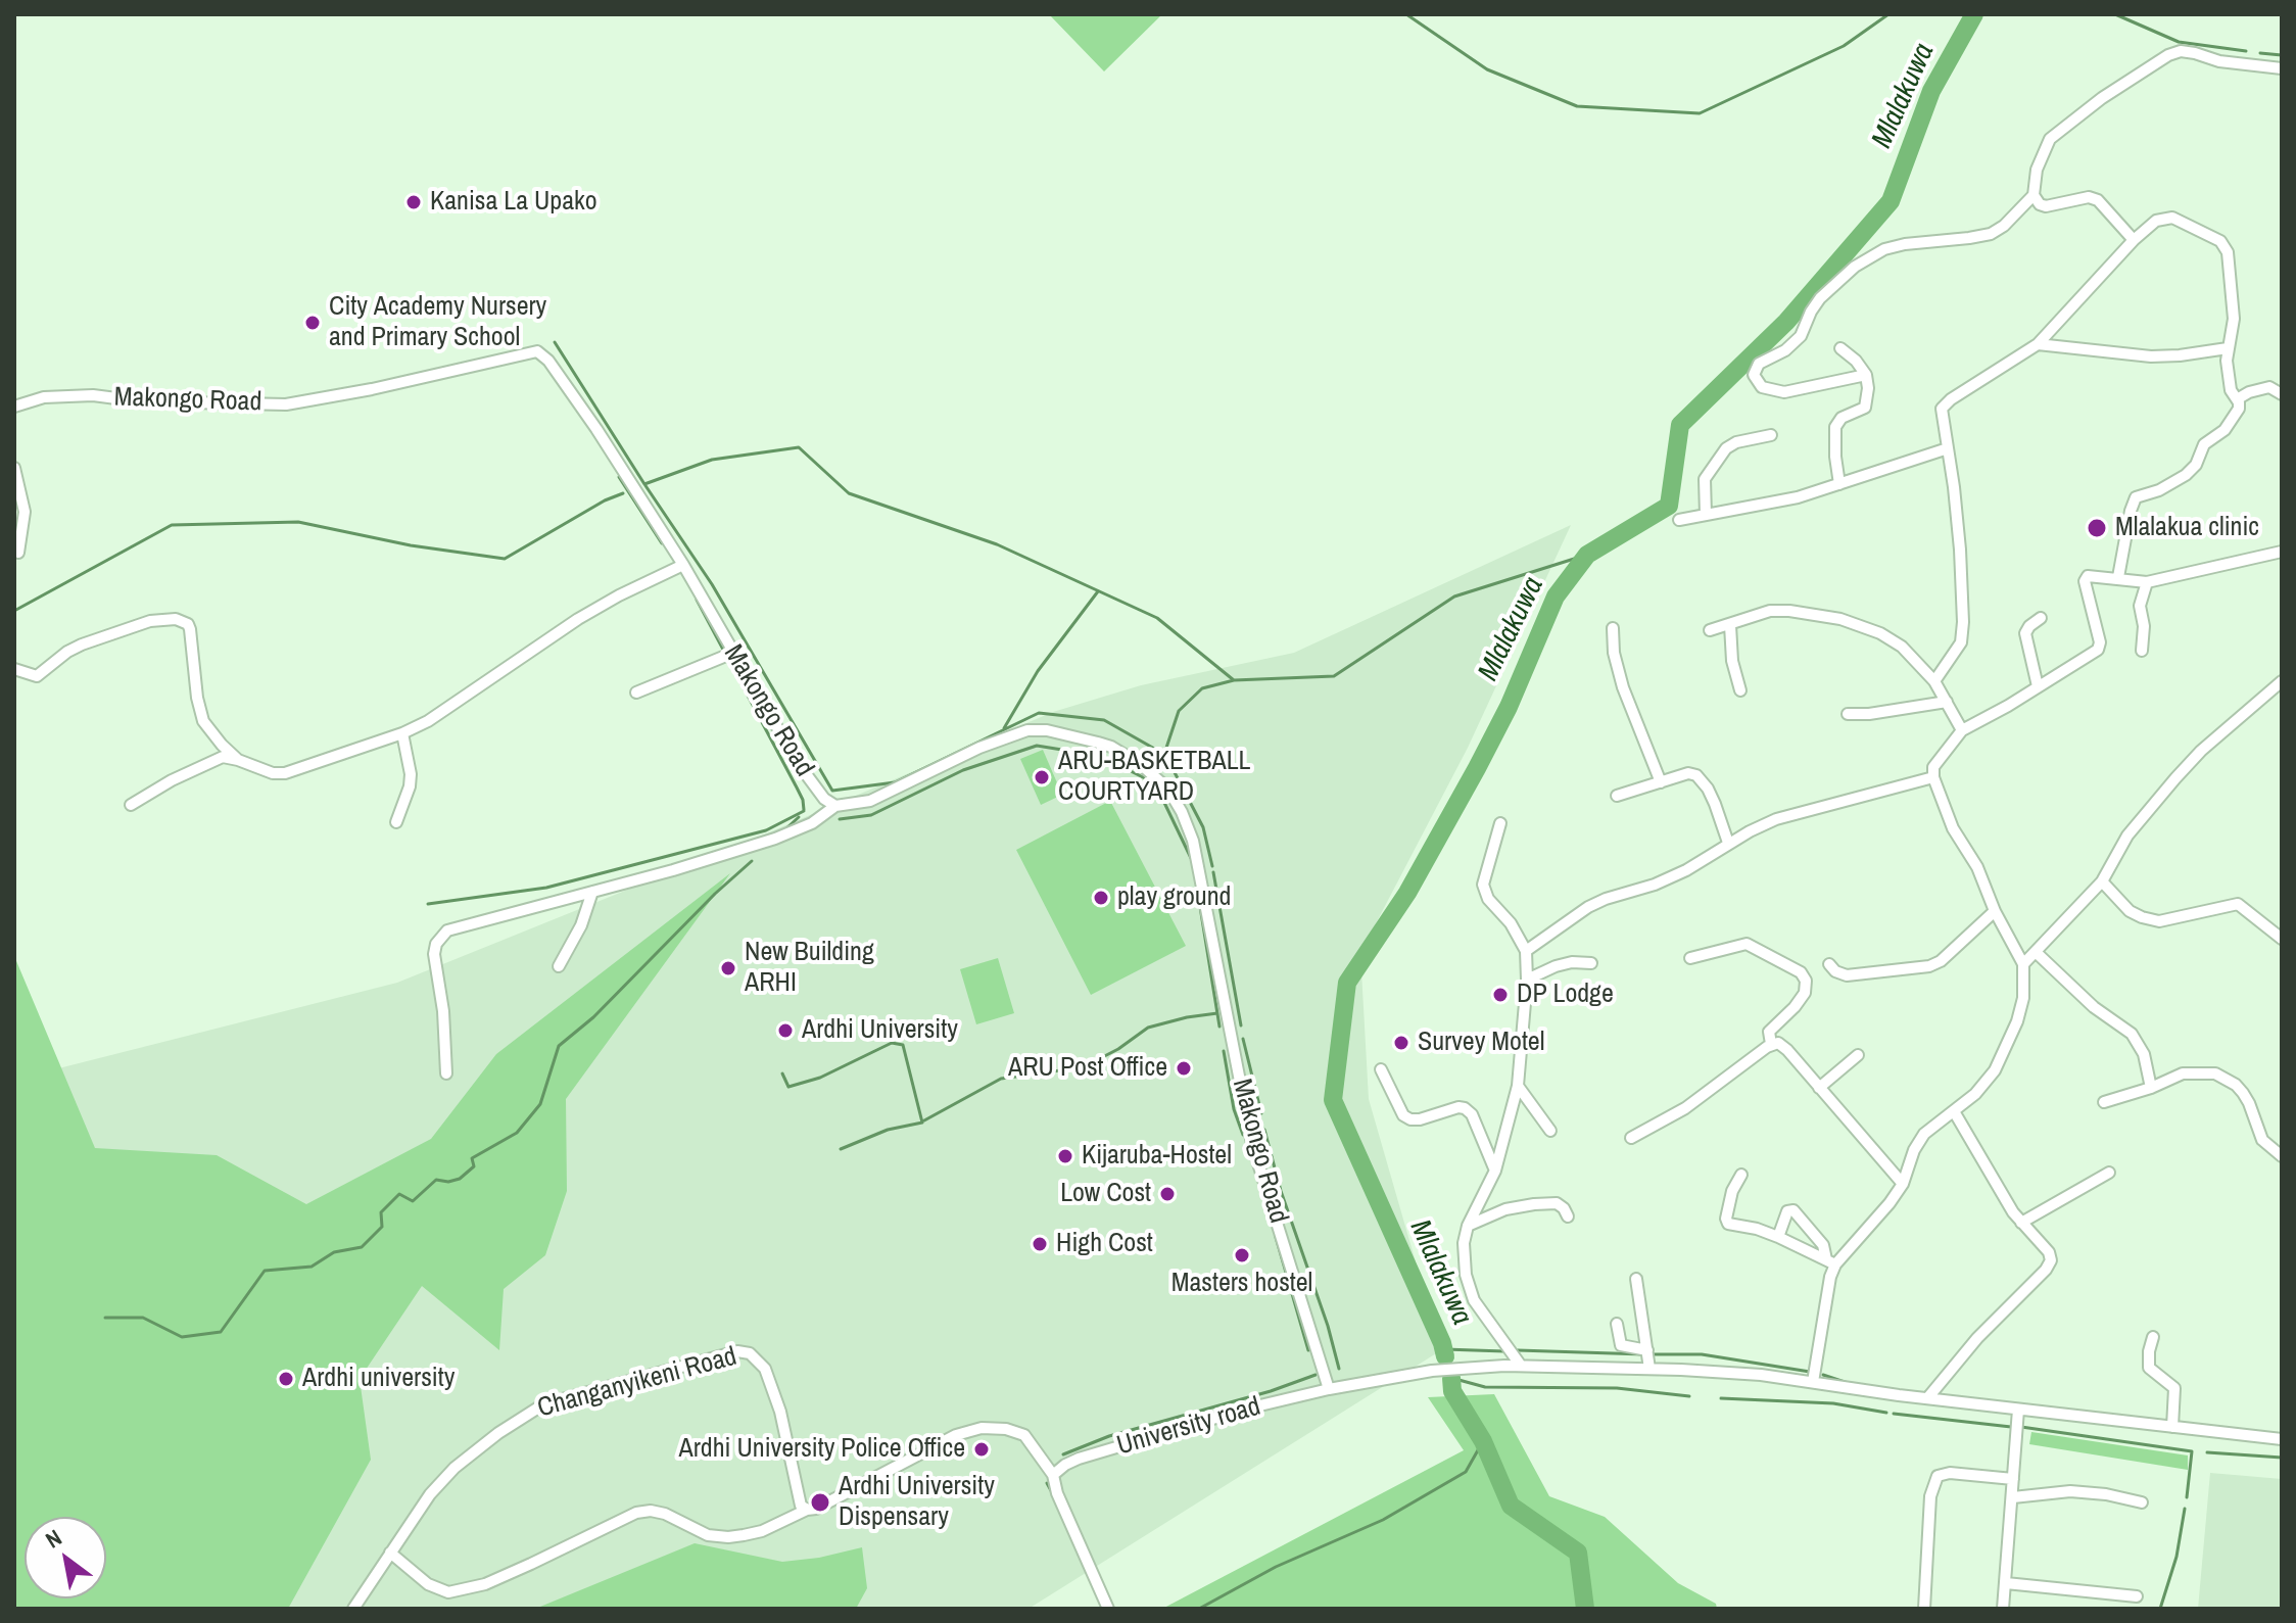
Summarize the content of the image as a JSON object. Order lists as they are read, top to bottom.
{
  "streets": {
    "street": ["Makongo Road", "Changanyikeni Road", "University road"]
  },
  "crossings": [
    ["Makongo Road", "University road"]
  ],
  "water": ["Mlalakuwa"],
  "places": [
    "Kanisa La Upako",
    "City Academy Nursery and Primary School",
    "Mlalakua clinic",
    "ARU-BASKETBALL COURTYARD",
    "play ground",
    "New Building ARHI",
    "DP Lodge",
    "Ardhi University",
    "Survey Motel",
    "ARU Post Office",
    "Kijaruba-Hostel",
    "Low Cost",
    "High Cost",
    "Masters hostel",
    "Ardhi university",
    "Ardhi University Police Office",
    "Ardhi University Dispensary"
  ],
  "north": "top left"
}
